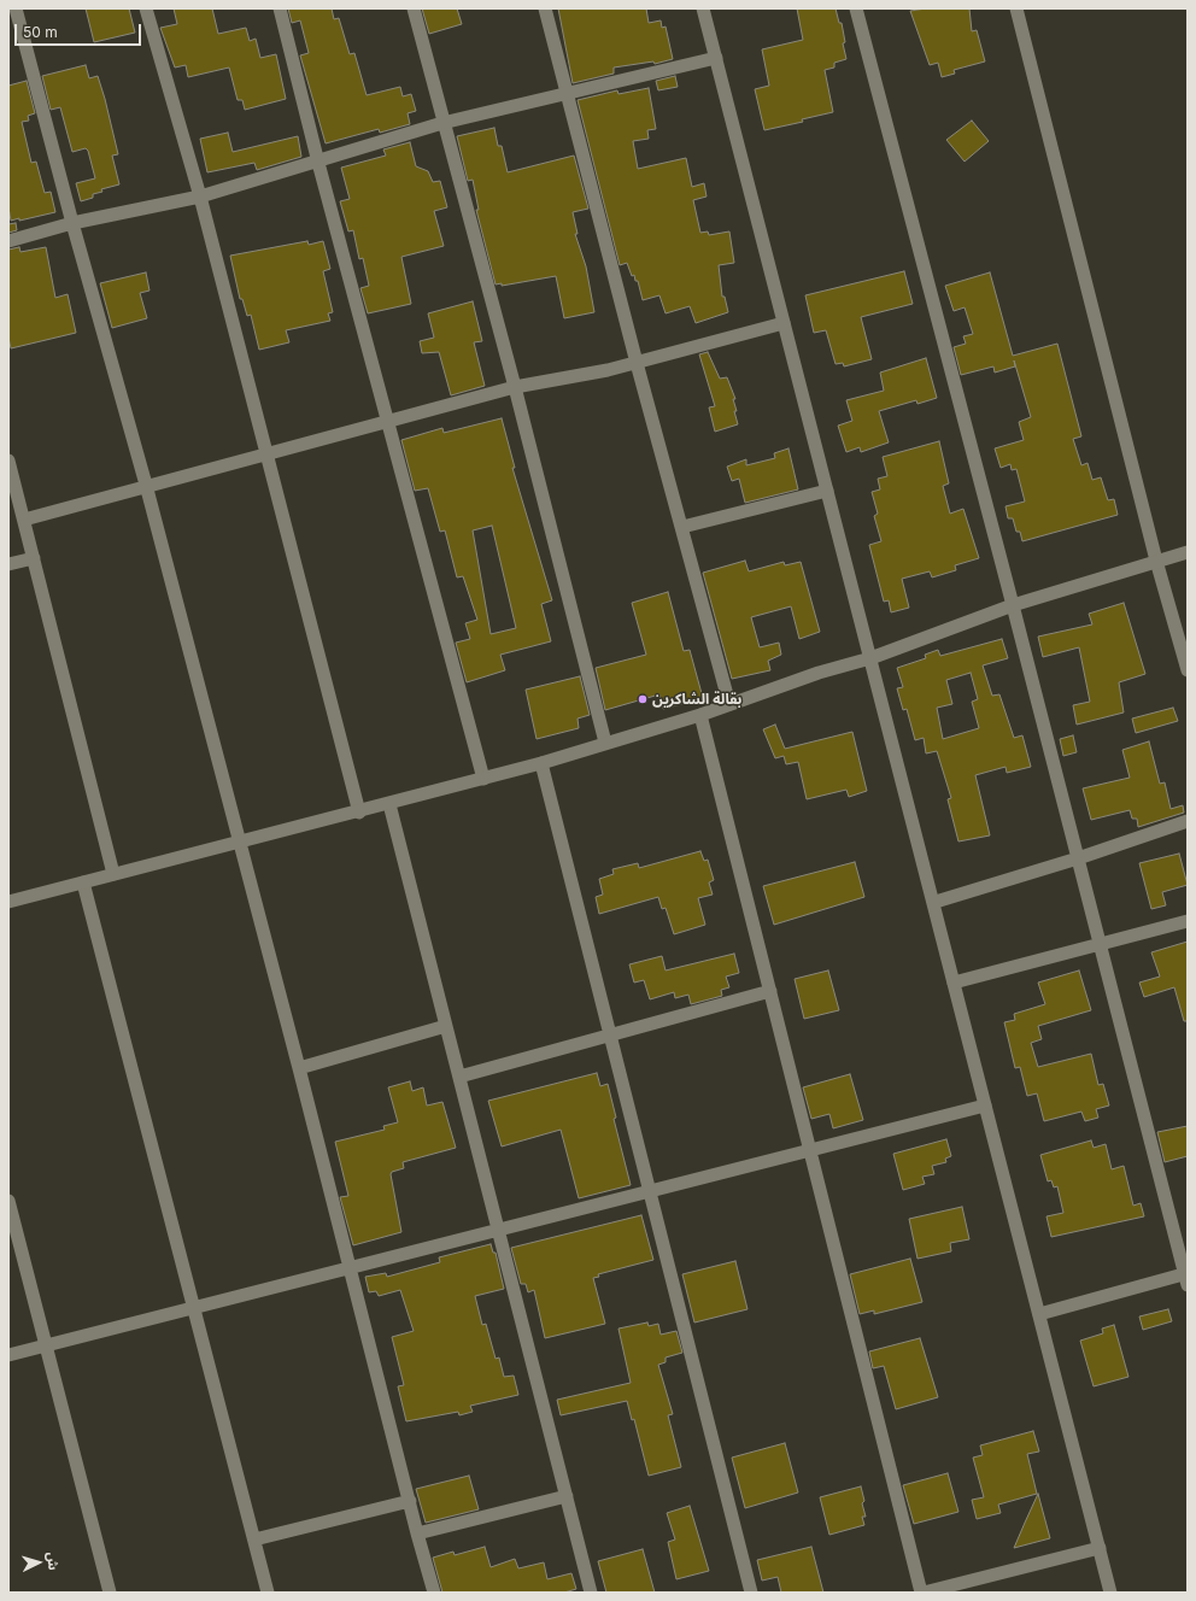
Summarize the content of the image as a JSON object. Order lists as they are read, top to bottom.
{
  "places": ["بقالة الشاكرين"],
  "scale_bar": "50 m",
  "north": "right"
}
